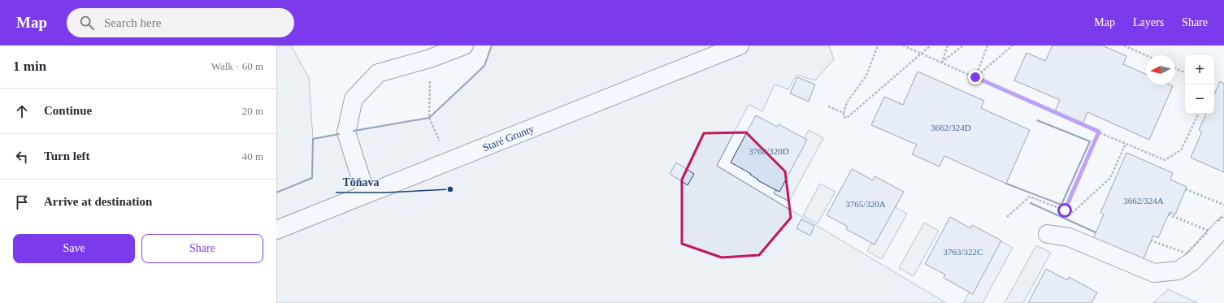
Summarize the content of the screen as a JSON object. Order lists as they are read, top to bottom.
{
  "streets": {
    "street": ["Staré Grunty"]
  },
  "places": ["Tôňava"],
  "house_numbers": [
    "3662/324D",
    "3768/320D",
    "3662/324A",
    "3765/320A",
    "3763/322C"
  ],
  "north": "left",
  "page": {
    "header": "Map",
    "search": "Search here",
    "nav": ["Map", "Layers", "Share"],
    "heading": ["1 min", "Walk · 60 m"],
    "map_buttons": ["+", "−"],
    "list": [
      ["Continue", "20 m"],
      ["Turn left", "40 m"],
      "Arrive at destination"
    ],
    "buttons": ["Save", "Share"]
  }
}
